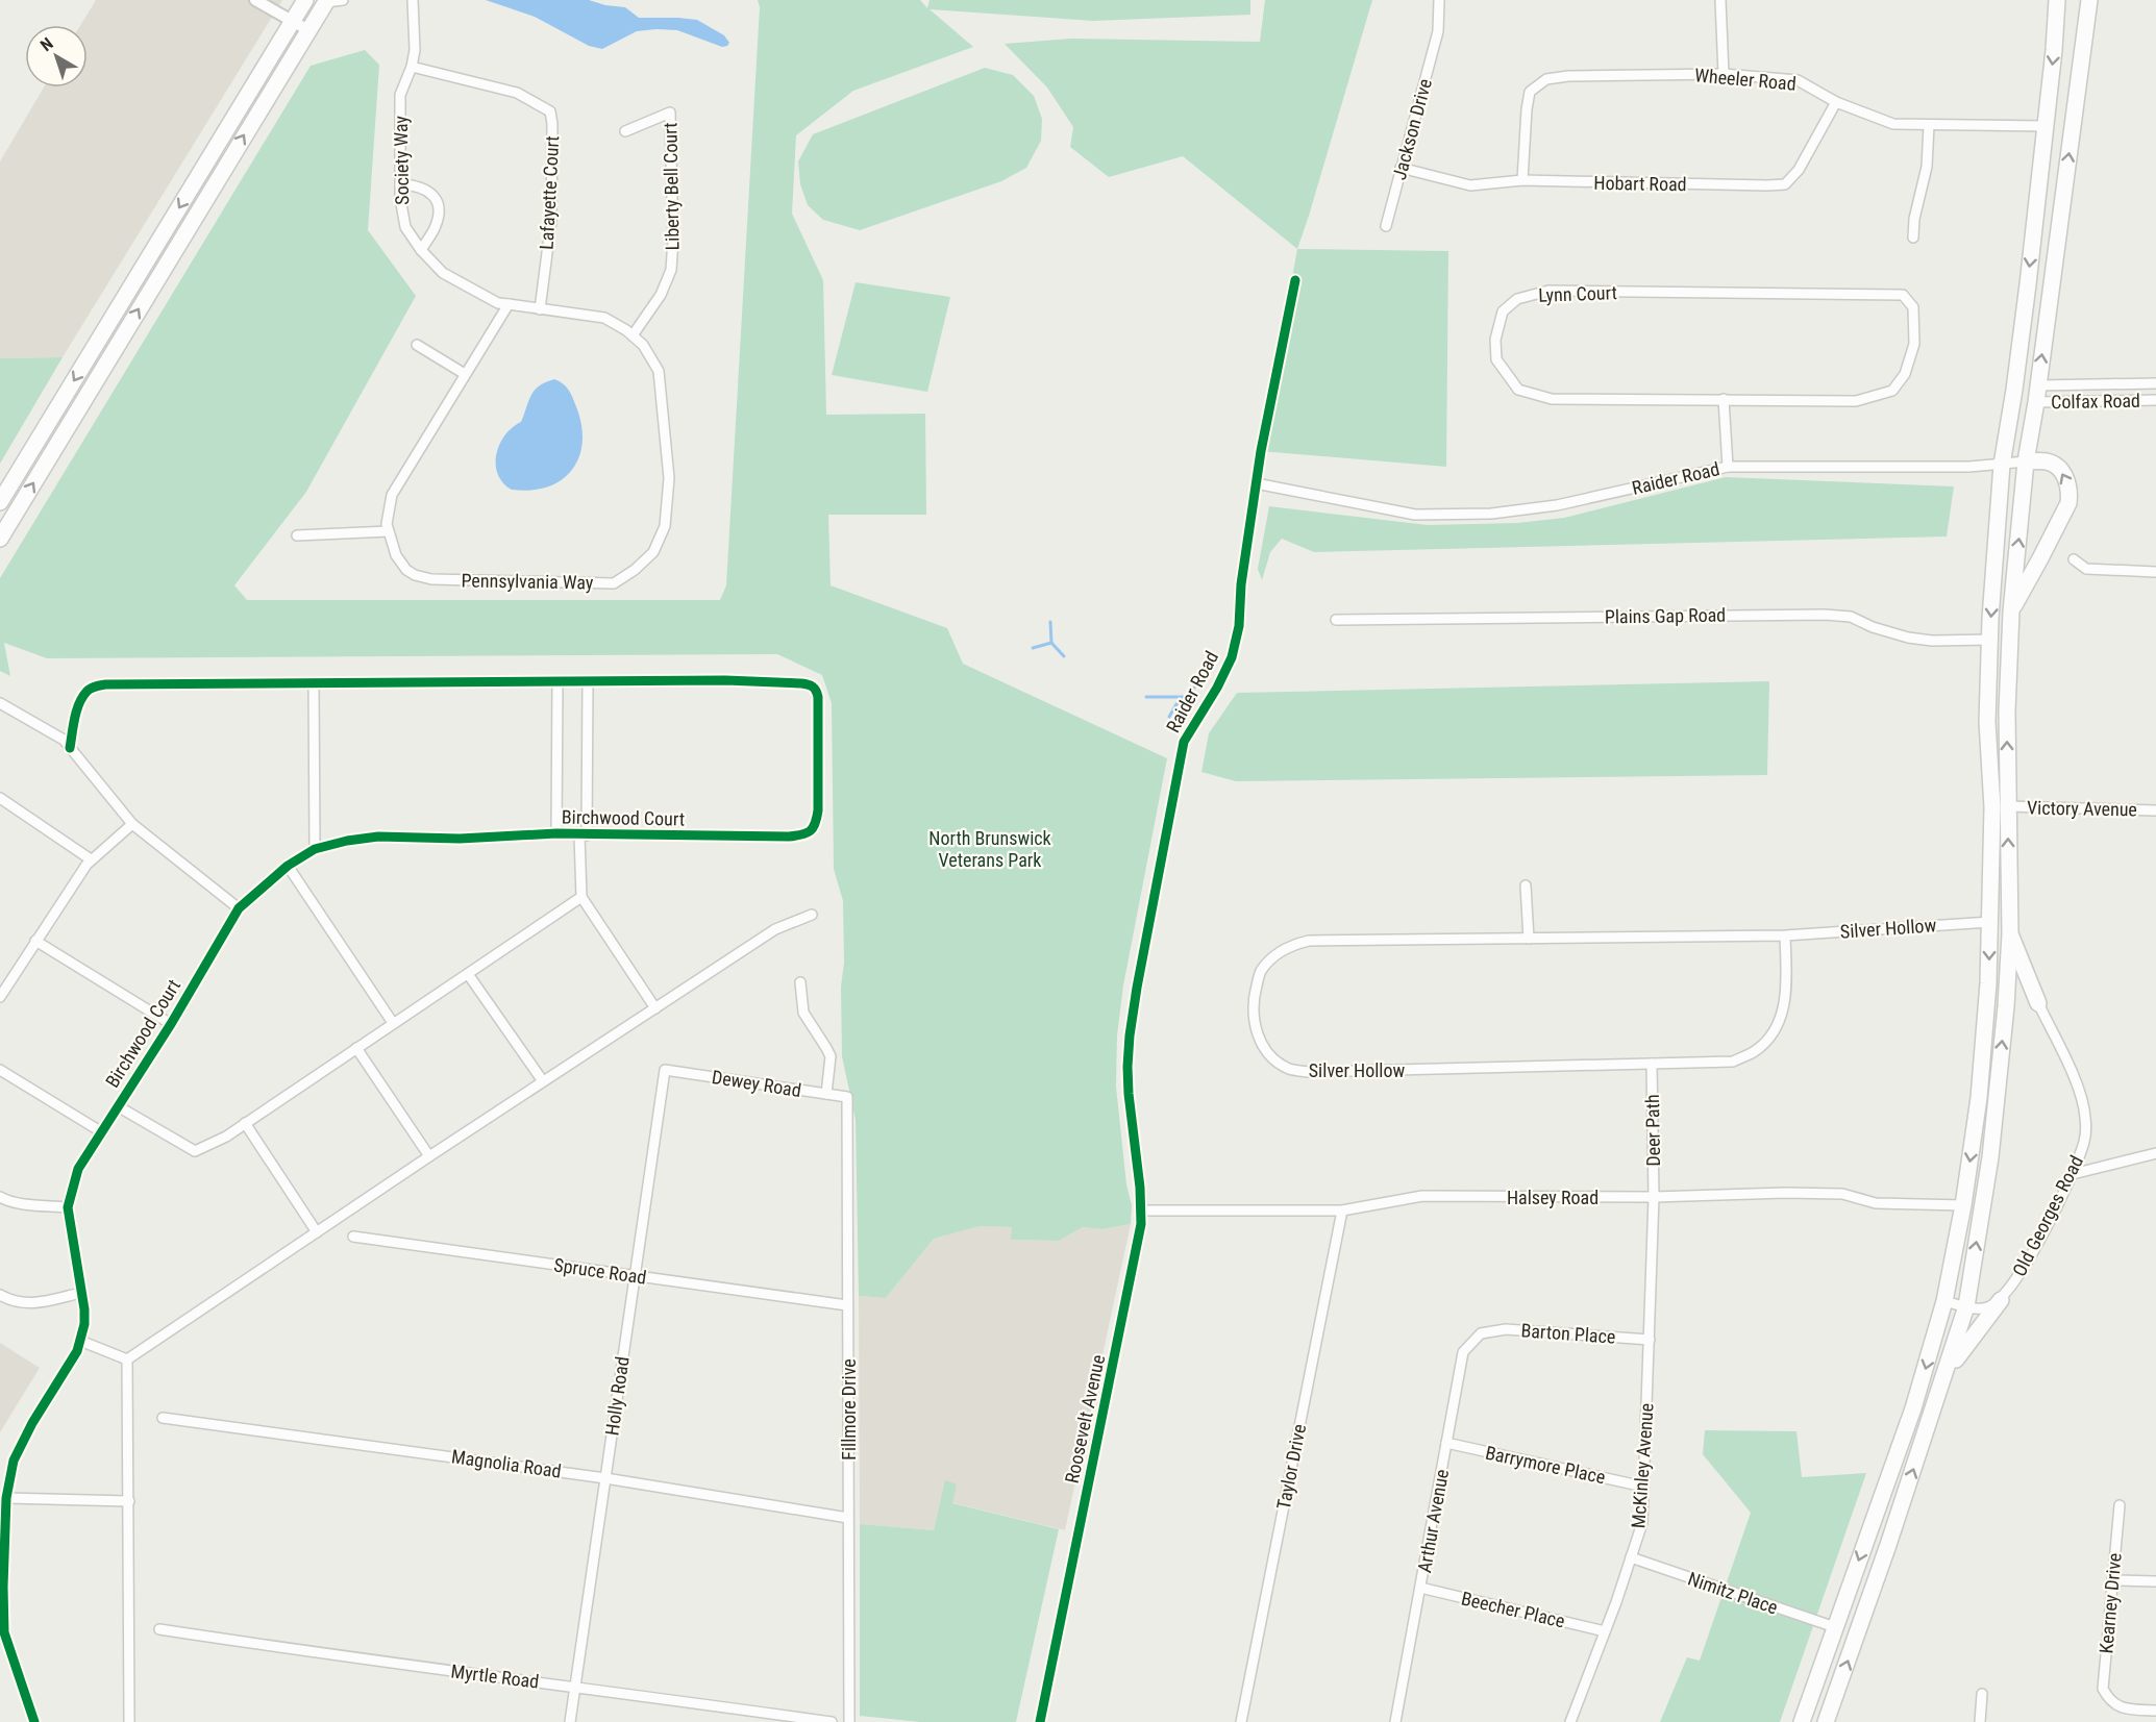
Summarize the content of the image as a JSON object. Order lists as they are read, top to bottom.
{
  "streets": {
    "street": [
      "Wheeler Road",
      "Jackson Drive",
      "Society Way",
      "Hobart Road",
      "Liberty Bell Court",
      "Lafayette Court",
      "Lynn Court",
      "Colfax Road",
      "Raider Road",
      "Pennsylvania Way",
      "Plains Gap Road",
      "Victory Avenue",
      "Birchwood Court",
      "Silver Hollow",
      "Dewey Road",
      "Deer Path",
      "Halsey Road",
      "Old Georges Road",
      "Spruce Road",
      "Barton Place",
      "Holly Road",
      "Fillmore Drive",
      "Roosevelt Avenue",
      "Magnolia Road",
      "Barrymore Place",
      "McKinley Avenue",
      "Taylor Drive",
      "Arthur Avenue",
      "Nimitz Place",
      "Kearney Drive",
      "Beecher Place",
      "Myrtle Road"
    ]
  },
  "crossings": [
    ["Wheeler Road", "Hobart Road"],
    ["Jackson Drive", "Hobart Road"],
    ["Society Way", "Lafayette Court"],
    ["Society Way", "Pennsylvania Way"],
    ["Liberty Bell Court", "Pennsylvania Way"],
    ["Lafayette Court", "Pennsylvania Way"],
    ["Raider Road", "Roosevelt Avenue"],
    ["Silver Hollow", "Deer Path"],
    ["Dewey Road", "Holly Road"],
    ["Dewey Road", "Fillmore Drive"],
    ["Deer Path", "Halsey Road"],
    ["Deer Path", "McKinley Avenue"],
    ["Halsey Road", "Roosevelt Avenue"],
    ["Halsey Road", "McKinley Avenue"],
    ["Halsey Road", "Taylor Drive"],
    ["Spruce Road", "Holly Road"],
    ["Spruce Road", "Fillmore Drive"],
    ["Barton Place", "McKinley Avenue"],
    ["Barton Place", "Arthur Avenue"],
    ["Holly Road", "Magnolia Road"],
    ["Holly Road", "Myrtle Road"],
    ["Fillmore Drive", "Magnolia Road"],
    ["Barrymore Place", "McKinley Avenue"],
    ["Barrymore Place", "Arthur Avenue"],
    ["McKinley Avenue", "Nimitz Place"],
    ["McKinley Avenue", "Beecher Place"],
    ["Arthur Avenue", "Beecher Place"]
  ],
  "parks": ["North Brunswick Veterans Park"],
  "north": "top left"
}
